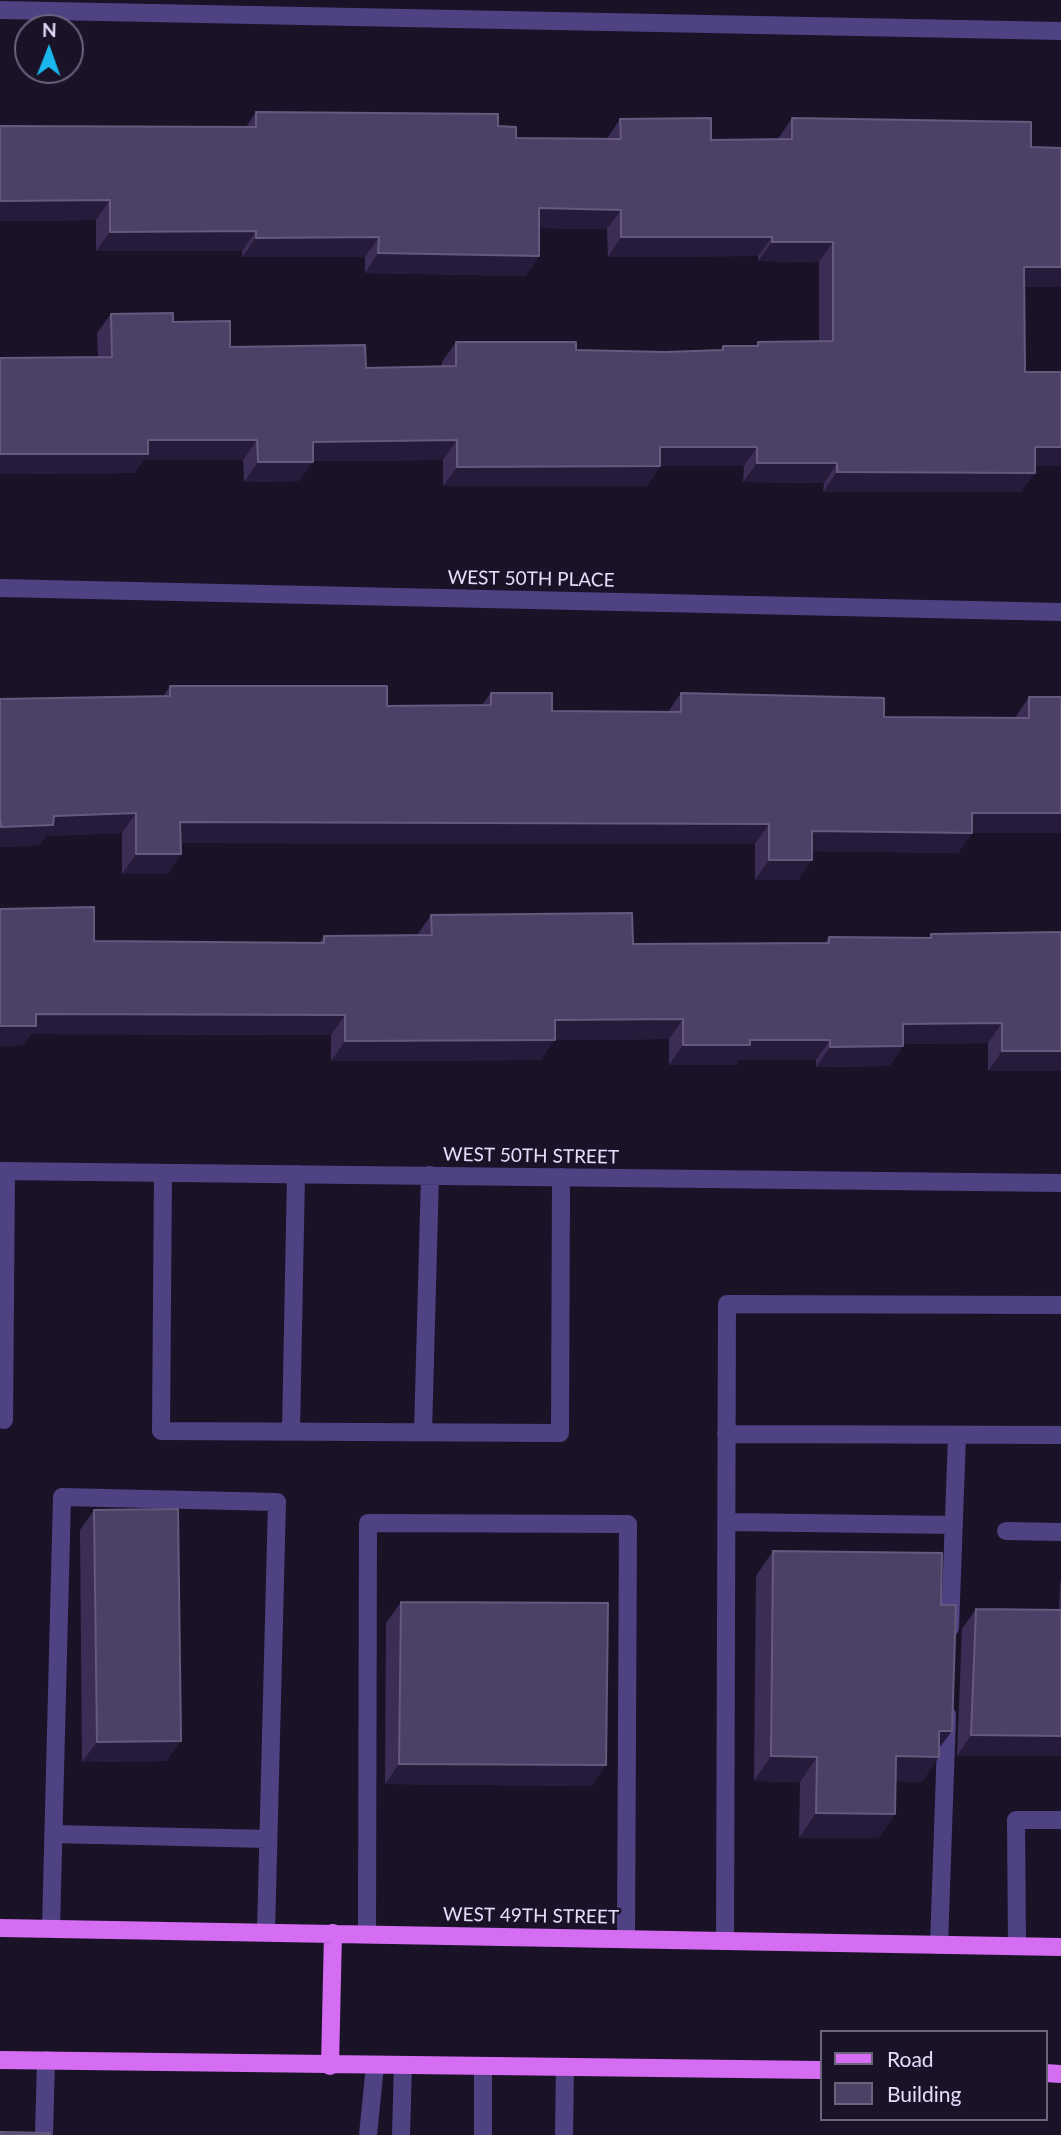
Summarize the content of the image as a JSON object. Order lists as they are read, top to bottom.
{
  "streets": {
    "main road": ["WEST 49TH STREET"],
    "street": ["WEST 50TH PLACE", "WEST 50TH STREET"]
  },
  "legend": ["Road", "Building"],
  "north": "top"
}
